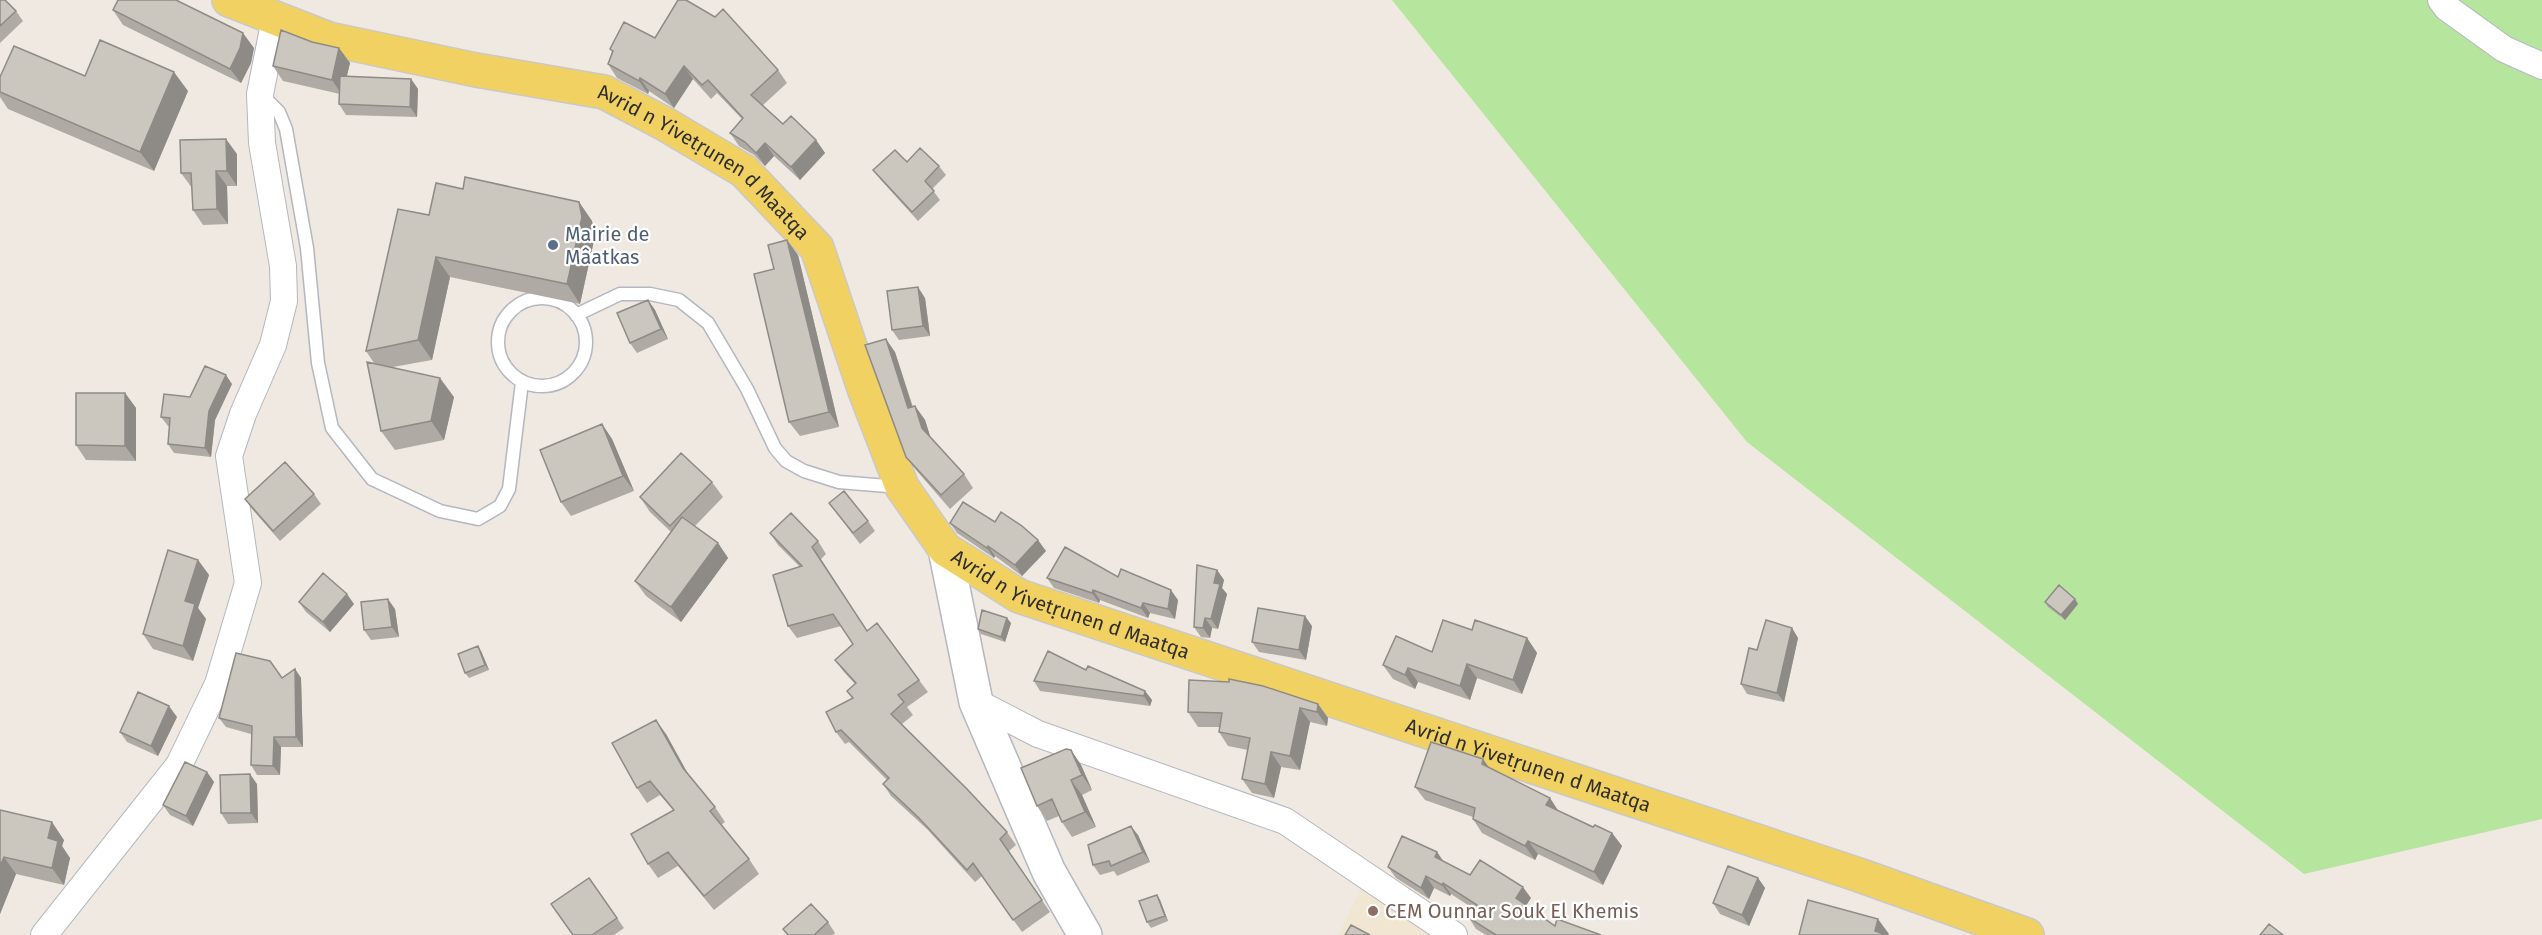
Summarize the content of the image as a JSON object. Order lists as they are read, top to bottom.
{
  "streets": {
    "main road": ["Avrid n Yivetṛunen d Maatqa"]
  },
  "places": ["Mairie de Mâatkas", "CEM Ounnar Souk El Khemis"]
}
